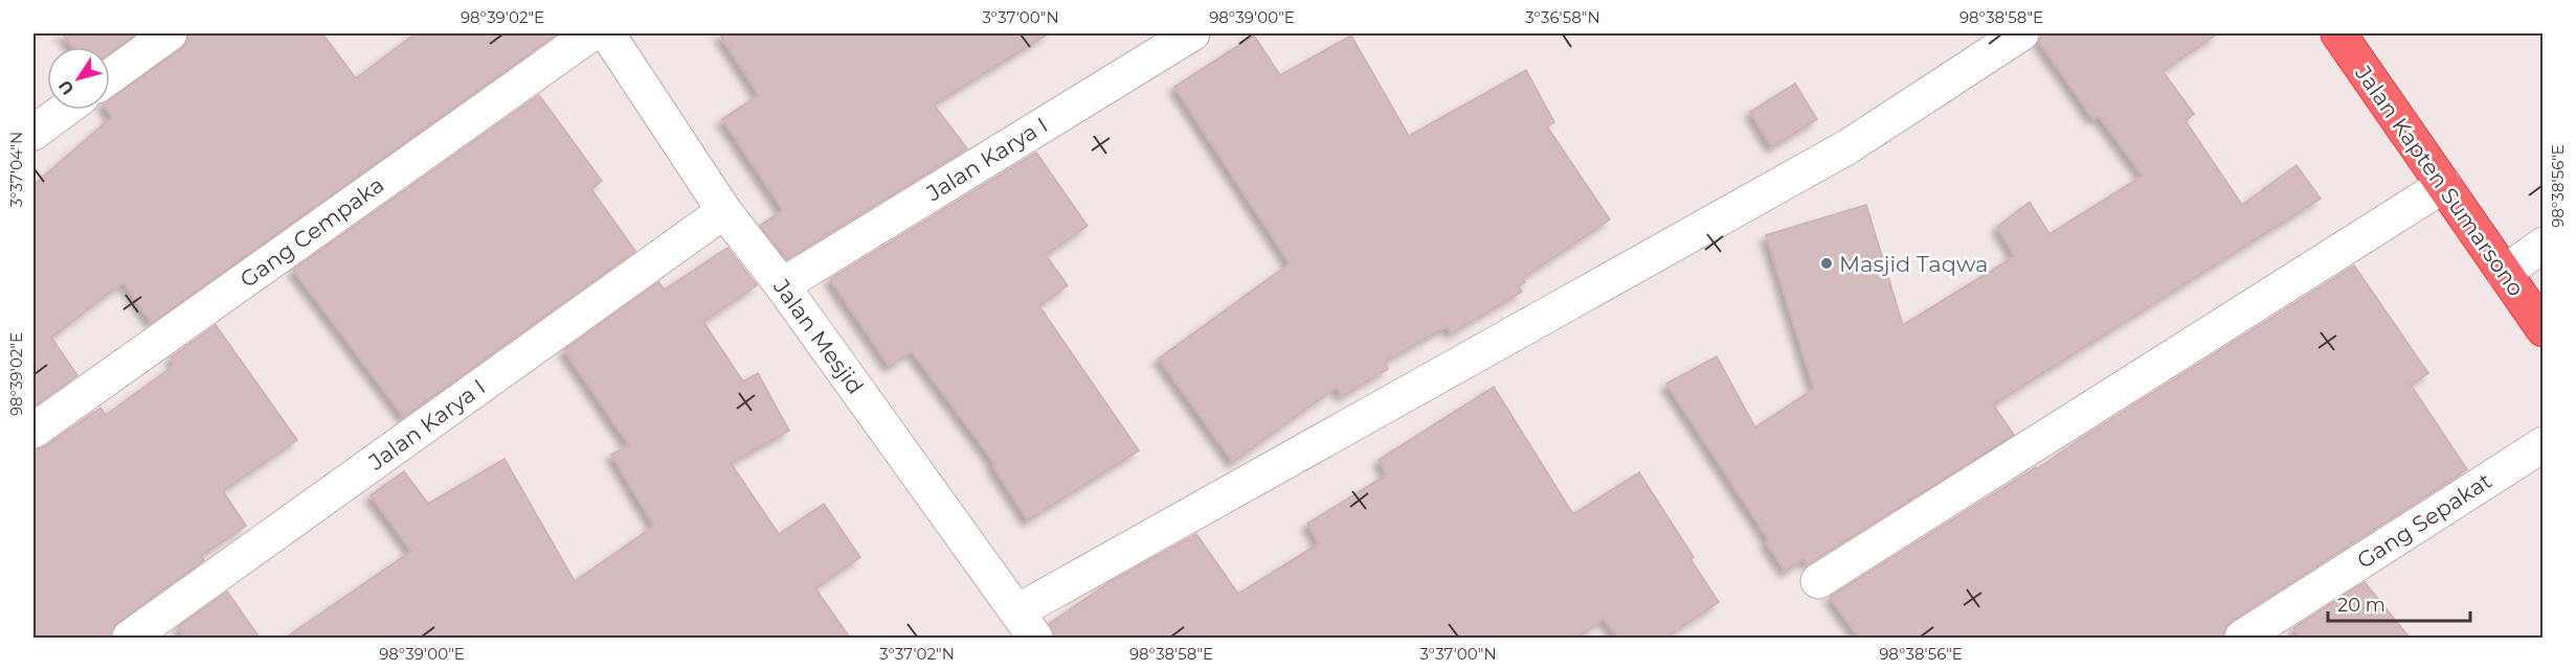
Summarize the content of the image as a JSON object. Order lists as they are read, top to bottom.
{
  "streets": {
    "highway": ["Jalan Kapten Sumarsono"],
    "street": [
      "Jalan Karya I",
      "Gang Cempaka",
      "Jalan Mesjid",
      "Gang Sepakat"
    ]
  },
  "crossings": [
    ["Jalan Karya I", "Jalan Mesjid"]
  ],
  "places": ["Masjid Taqwa"],
  "scale_bar": "20 m",
  "north": "bottom left",
  "coordinates": [
    "98°39'02\"E",
    "3°37'00\"N",
    "98°39'00\"E",
    "3°36'58\"N",
    "98°38'58\"E",
    "3°37'04\"N",
    "98°38'56\"E",
    "3°37'02\"N"
  ]
}
